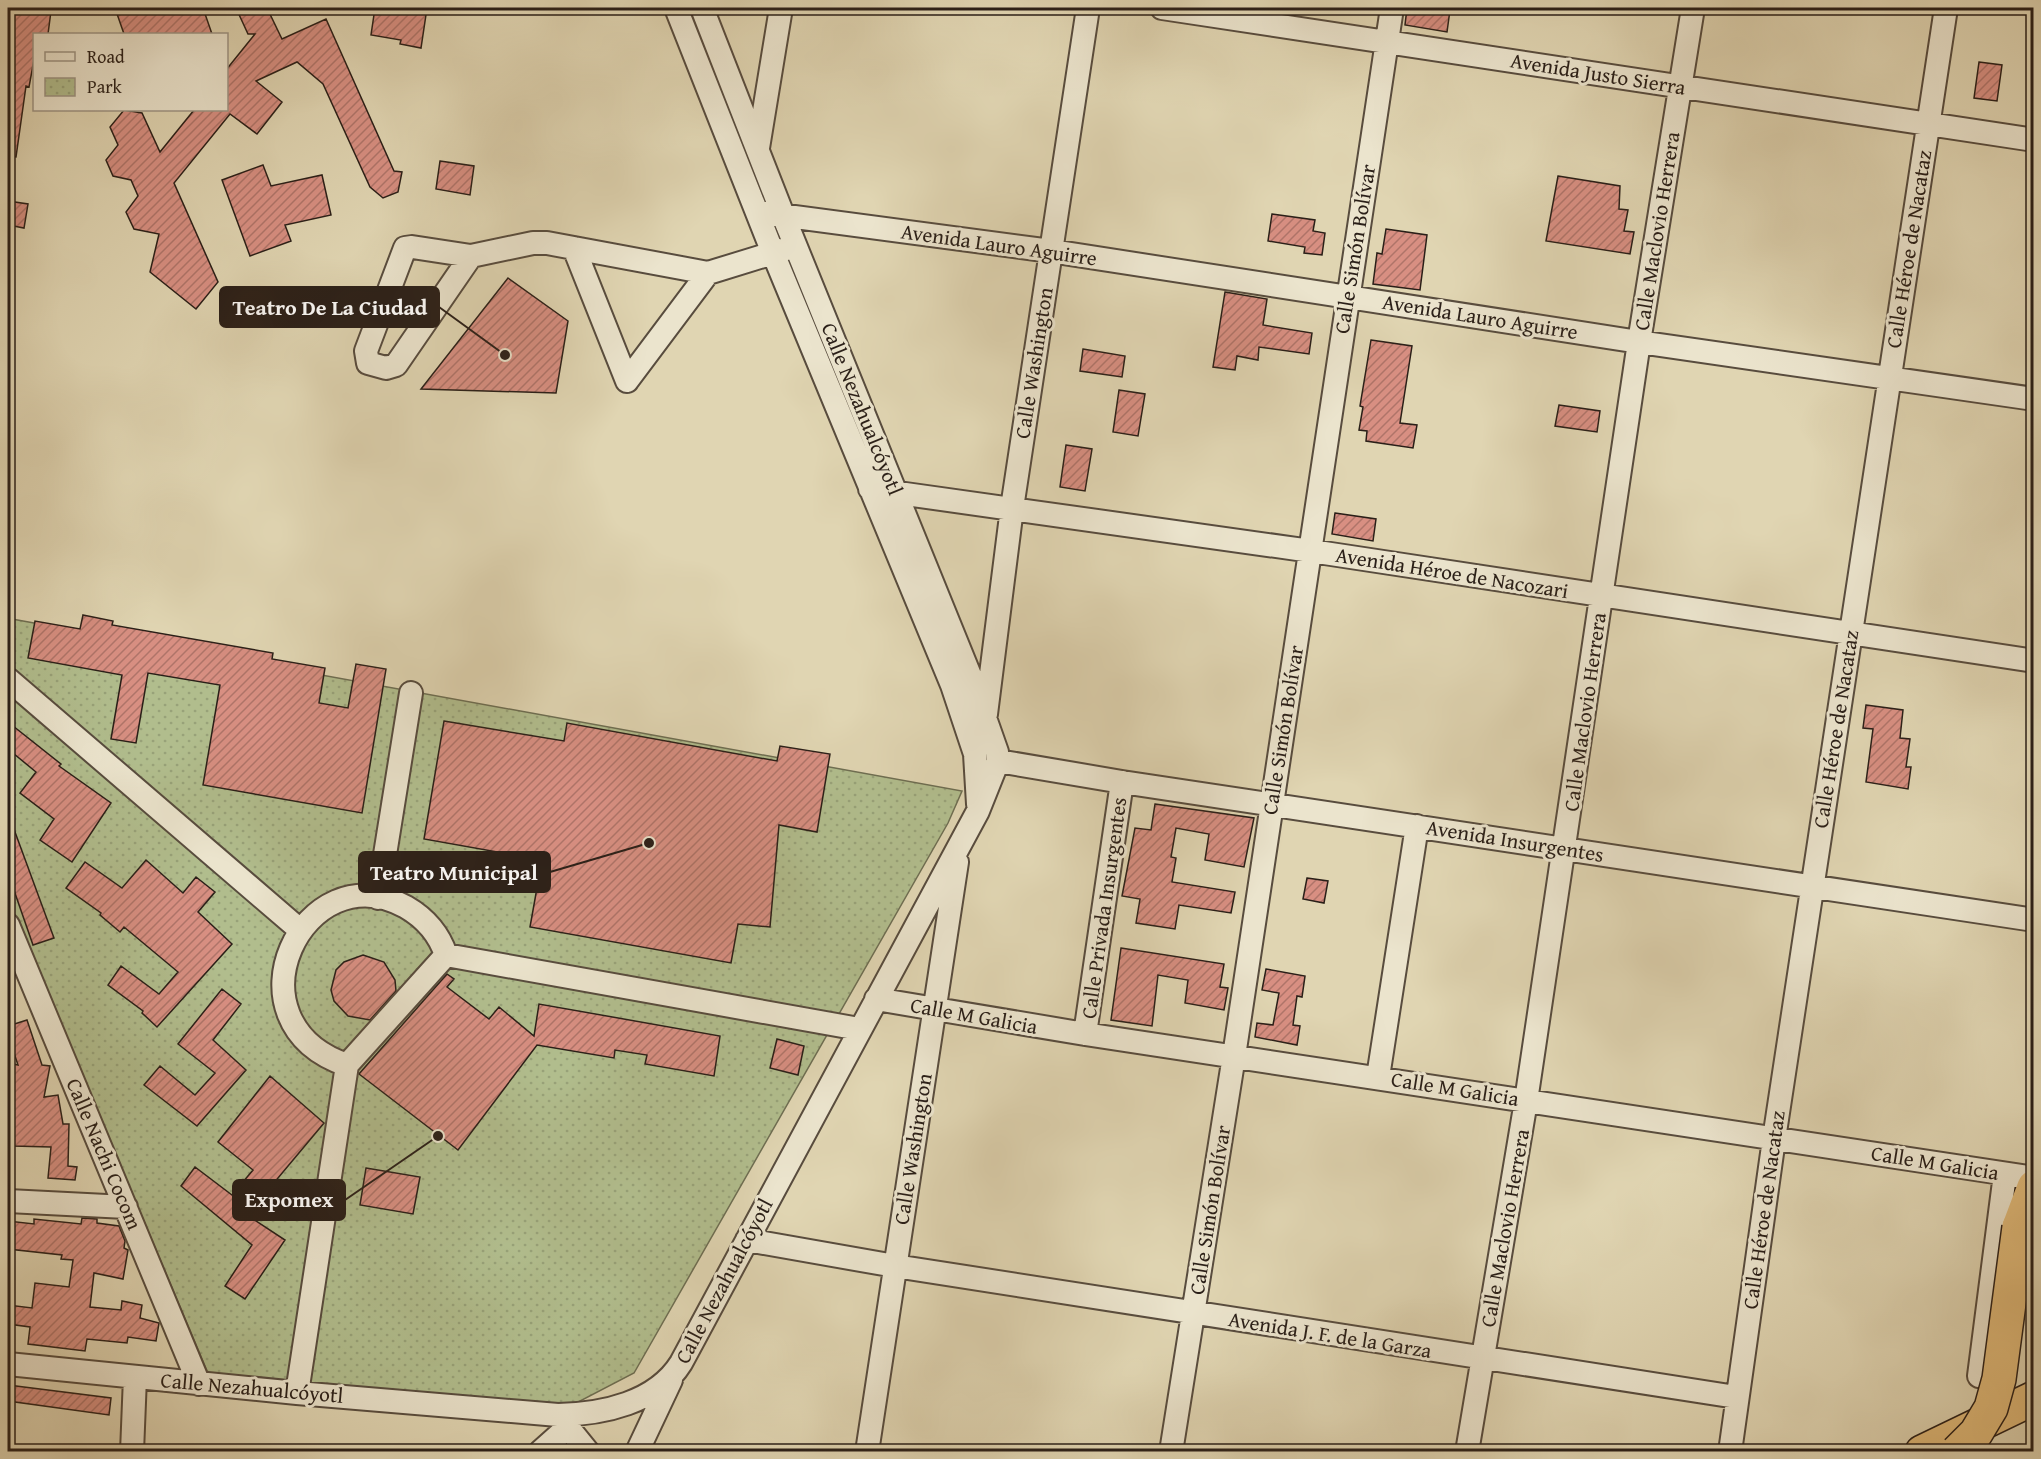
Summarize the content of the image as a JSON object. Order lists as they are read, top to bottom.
{
  "streets": {
    "street": [
      "Avenida Justo Sierra",
      "Calle Maclovio Herrera",
      "Avenida Lauro Aguirre",
      "Calle Simón Bolívar",
      "Calle Héroe de Nacataz",
      "Calle Washington",
      "Calle Nezahualcóyotl",
      "Avenida Héroe de Nacozari",
      "Avenida Insurgentes",
      "Calle Privada Insurgentes",
      "Calle M Galicia",
      "Calle Nachi Cocom",
      "Avenida J. F. de la Garza"
    ]
  },
  "crossings": [
    ["Avenida Justo Sierra", "Calle Maclovio Herrera"],
    ["Avenida Justo Sierra", "Calle Simón Bolívar"],
    ["Avenida Justo Sierra", "Calle Héroe de Nacataz"],
    ["Calle Maclovio Herrera", "Avenida Lauro Aguirre"],
    ["Calle Maclovio Herrera", "Avenida Héroe de Nacozari"],
    ["Calle Maclovio Herrera", "Avenida Insurgentes"],
    ["Calle Maclovio Herrera", "Calle M Galicia"],
    ["Calle Maclovio Herrera", "Avenida J. F. de la Garza"],
    ["Avenida Lauro Aguirre", "Calle Simón Bolívar"],
    ["Avenida Lauro Aguirre", "Calle Héroe de Nacataz"],
    ["Avenida Lauro Aguirre", "Calle Washington"],
    ["Avenida Lauro Aguirre", "Calle Nezahualcóyotl"],
    ["Calle Simón Bolívar", "Avenida Héroe de Nacozari"],
    ["Calle Simón Bolívar", "Avenida Insurgentes"],
    ["Calle Simón Bolívar", "Calle M Galicia"],
    ["Calle Simón Bolívar", "Avenida J. F. de la Garza"],
    ["Calle Héroe de Nacataz", "Avenida Héroe de Nacozari"],
    ["Calle Héroe de Nacataz", "Avenida Insurgentes"],
    ["Calle Héroe de Nacataz", "Calle M Galicia"],
    ["Calle Héroe de Nacataz", "Avenida J. F. de la Garza"],
    ["Calle Washington", "Calle Nezahualcóyotl"],
    ["Calle Washington", "Avenida Héroe de Nacozari"],
    ["Calle Washington", "Calle M Galicia"],
    ["Calle Washington", "Avenida J. F. de la Garza"],
    ["Calle Nezahualcóyotl", "Avenida Héroe de Nacozari"],
    ["Calle Nezahualcóyotl", "Avenida Insurgentes"],
    ["Calle Nezahualcóyotl", "Calle M Galicia"],
    ["Calle Nezahualcóyotl", "Calle Nachi Cocom"],
    ["Calle Nezahualcóyotl", "Avenida J. F. de la Garza"],
    ["Avenida Insurgentes", "Calle Privada Insurgentes"],
    ["Calle Privada Insurgentes", "Calle M Galicia"]
  ],
  "places": ["Teatro De La Ciudad", "Teatro Municipal", "Expomex"],
  "legend": ["Road", "Park"]
}
